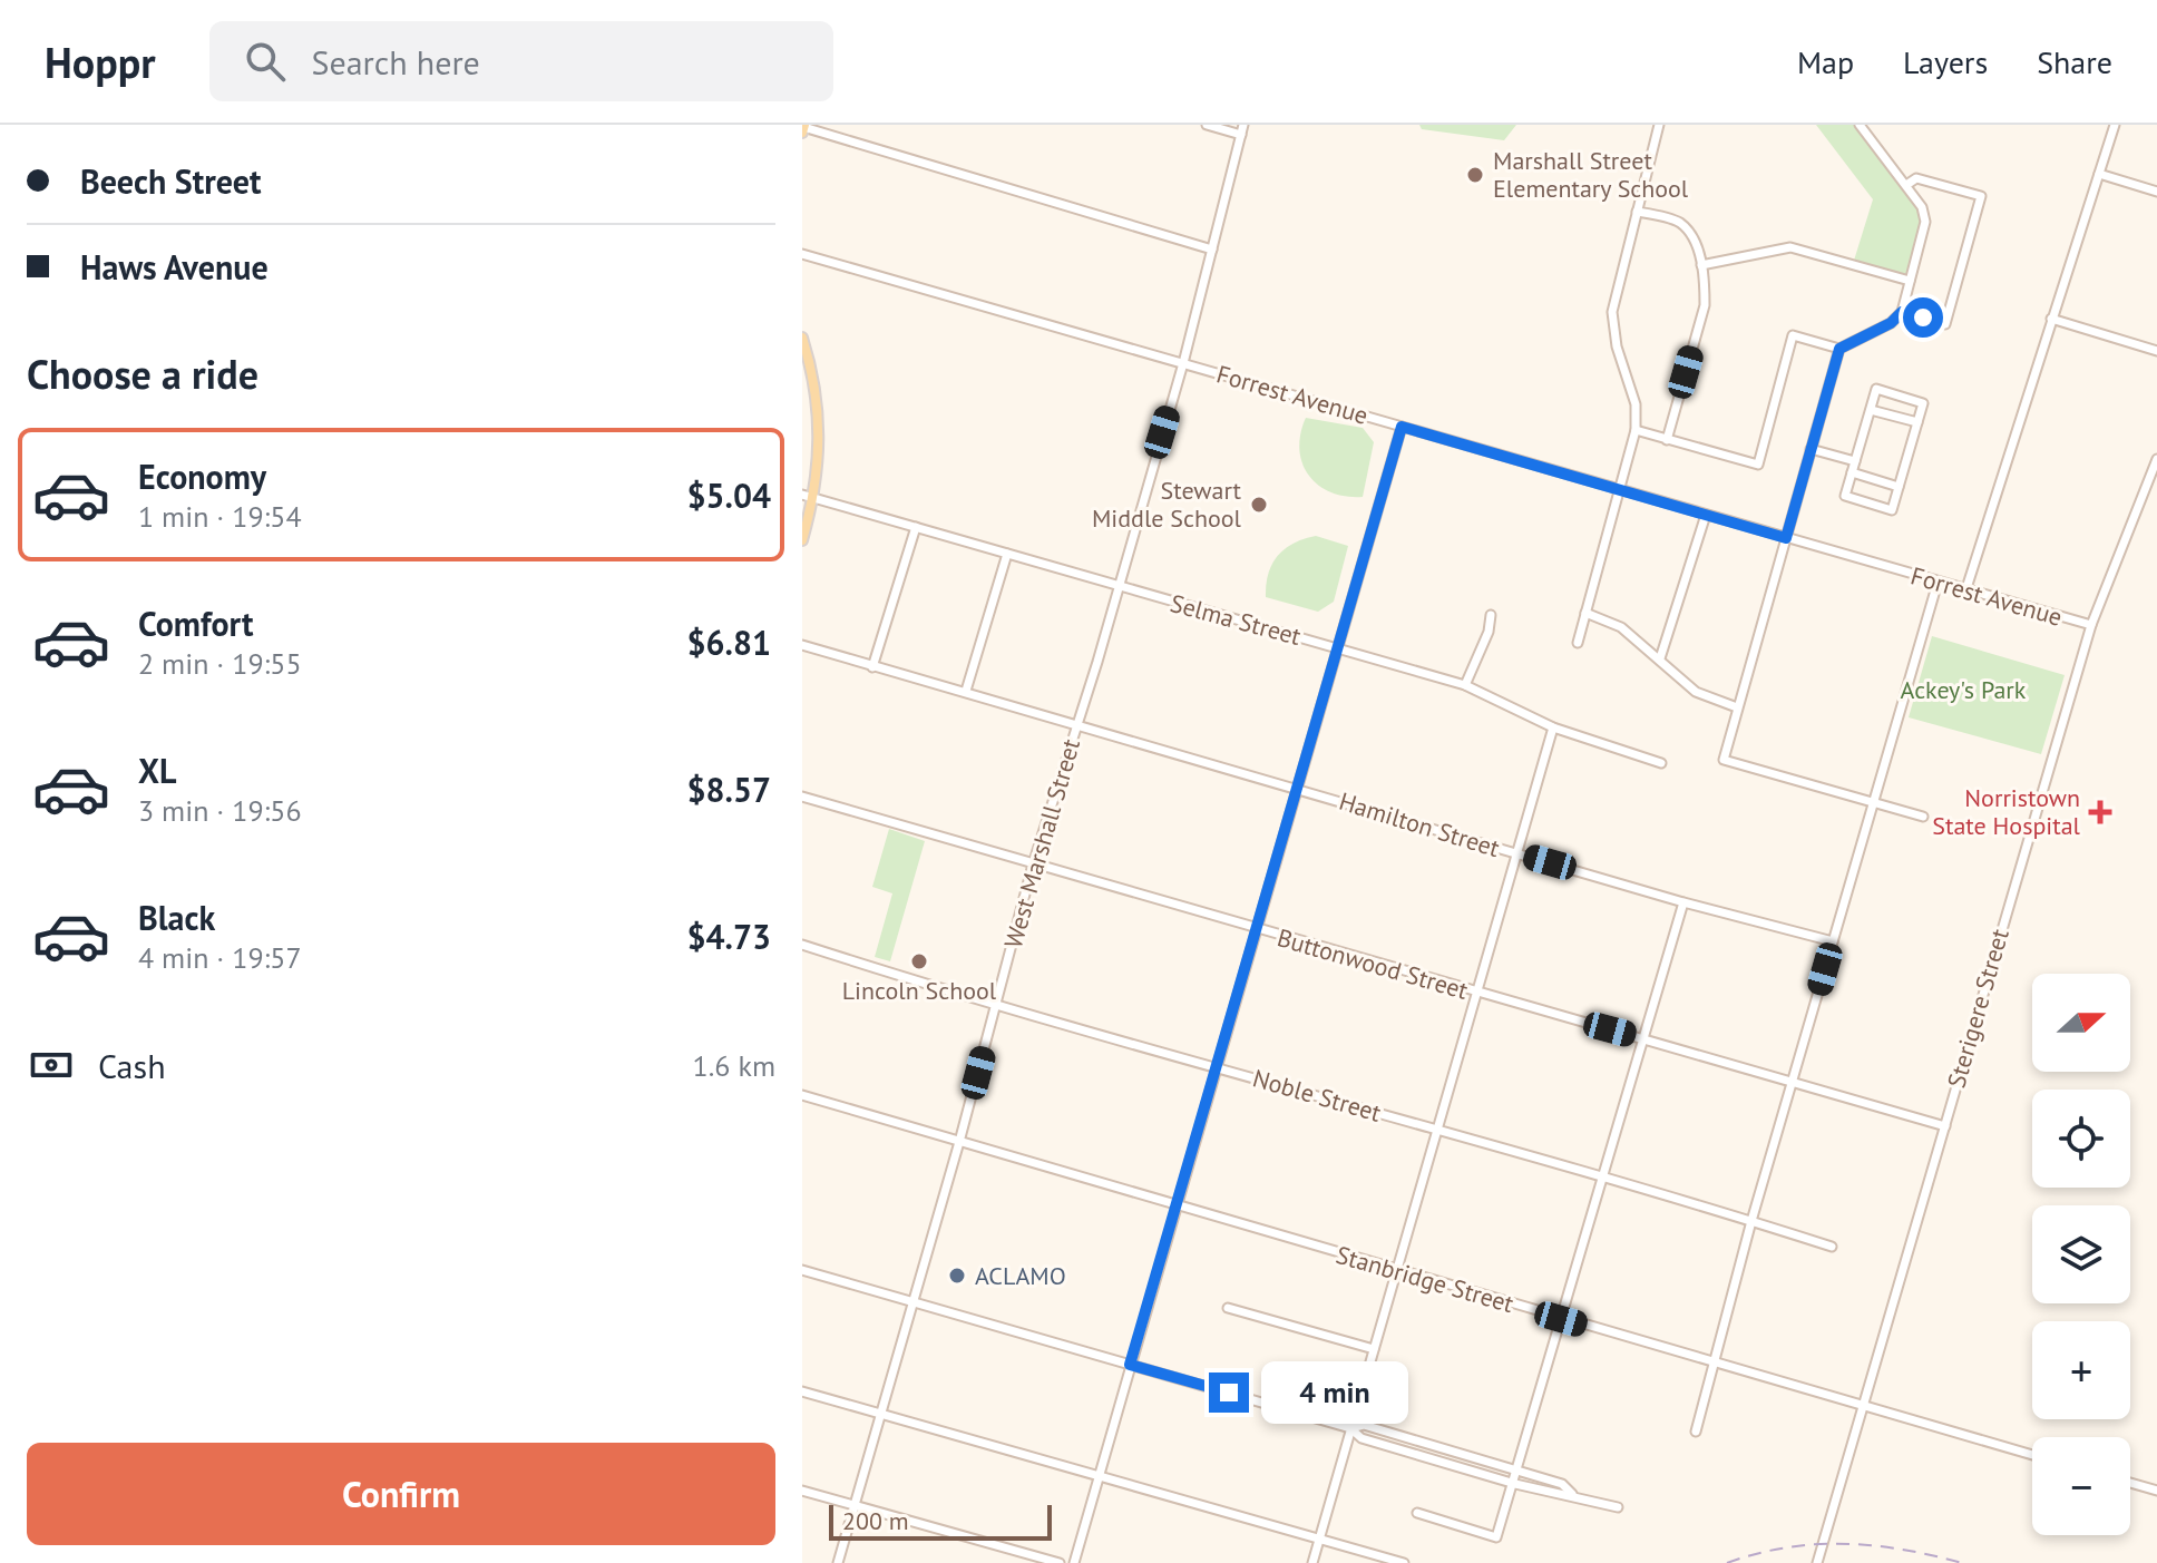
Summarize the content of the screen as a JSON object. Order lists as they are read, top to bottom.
{
  "streets": {
    "street": [
      "Forrest Avenue",
      "Selma Street",
      "Hamilton Street",
      "West Marshall Street",
      "Buttonwood Street",
      "Sterigere Street",
      "Noble Street",
      "Stanbridge Street"
    ]
  },
  "crossings": [
    ["Forrest Avenue", "West Marshall Street"],
    ["Forrest Avenue", "Sterigere Street"],
    ["Selma Street", "West Marshall Street"],
    ["Hamilton Street", "West Marshall Street"],
    ["West Marshall Street", "Buttonwood Street"],
    ["West Marshall Street", "Noble Street"],
    ["West Marshall Street", "Stanbridge Street"],
    ["Buttonwood Street", "Sterigere Street"],
    ["Sterigere Street", "Stanbridge Street"]
  ],
  "parks": ["Ackey's Park"],
  "places": {
    "other": [
      "Marshall Street Elementary School",
      "Stewart Middle School",
      "Lincoln School",
      "ACLAMO"
    ],
    "health": ["Norristown State Hospital"]
  },
  "scale_bar": "200 m",
  "north": "right",
  "page": {
    "header": "Hoppr",
    "search": "Search here",
    "nav": ["Map", "Layers", "Share"],
    "banner": ["Beech Street", "Haws Avenue"],
    "heading": "Choose a ride",
    "list": [
      {
        "name": "Economy",
        "note": "1 min · 19:54",
        "value": "$5.04"
      },
      {
        "name": "Comfort",
        "note": "2 min · 19:55",
        "value": "$6.81"
      },
      {
        "name": "XL",
        "note": "3 min · 19:56",
        "value": "$8.57"
      },
      {
        "name": "Black",
        "note": "4 min · 19:57",
        "value": "$4.73"
      }
    ],
    "map_buttons": ["+", "−"],
    "pay": ["Cash", "1.6 km"],
    "bubble": "4 min",
    "buttons": "Confirm",
    "scale": "200 m"
  }
}
